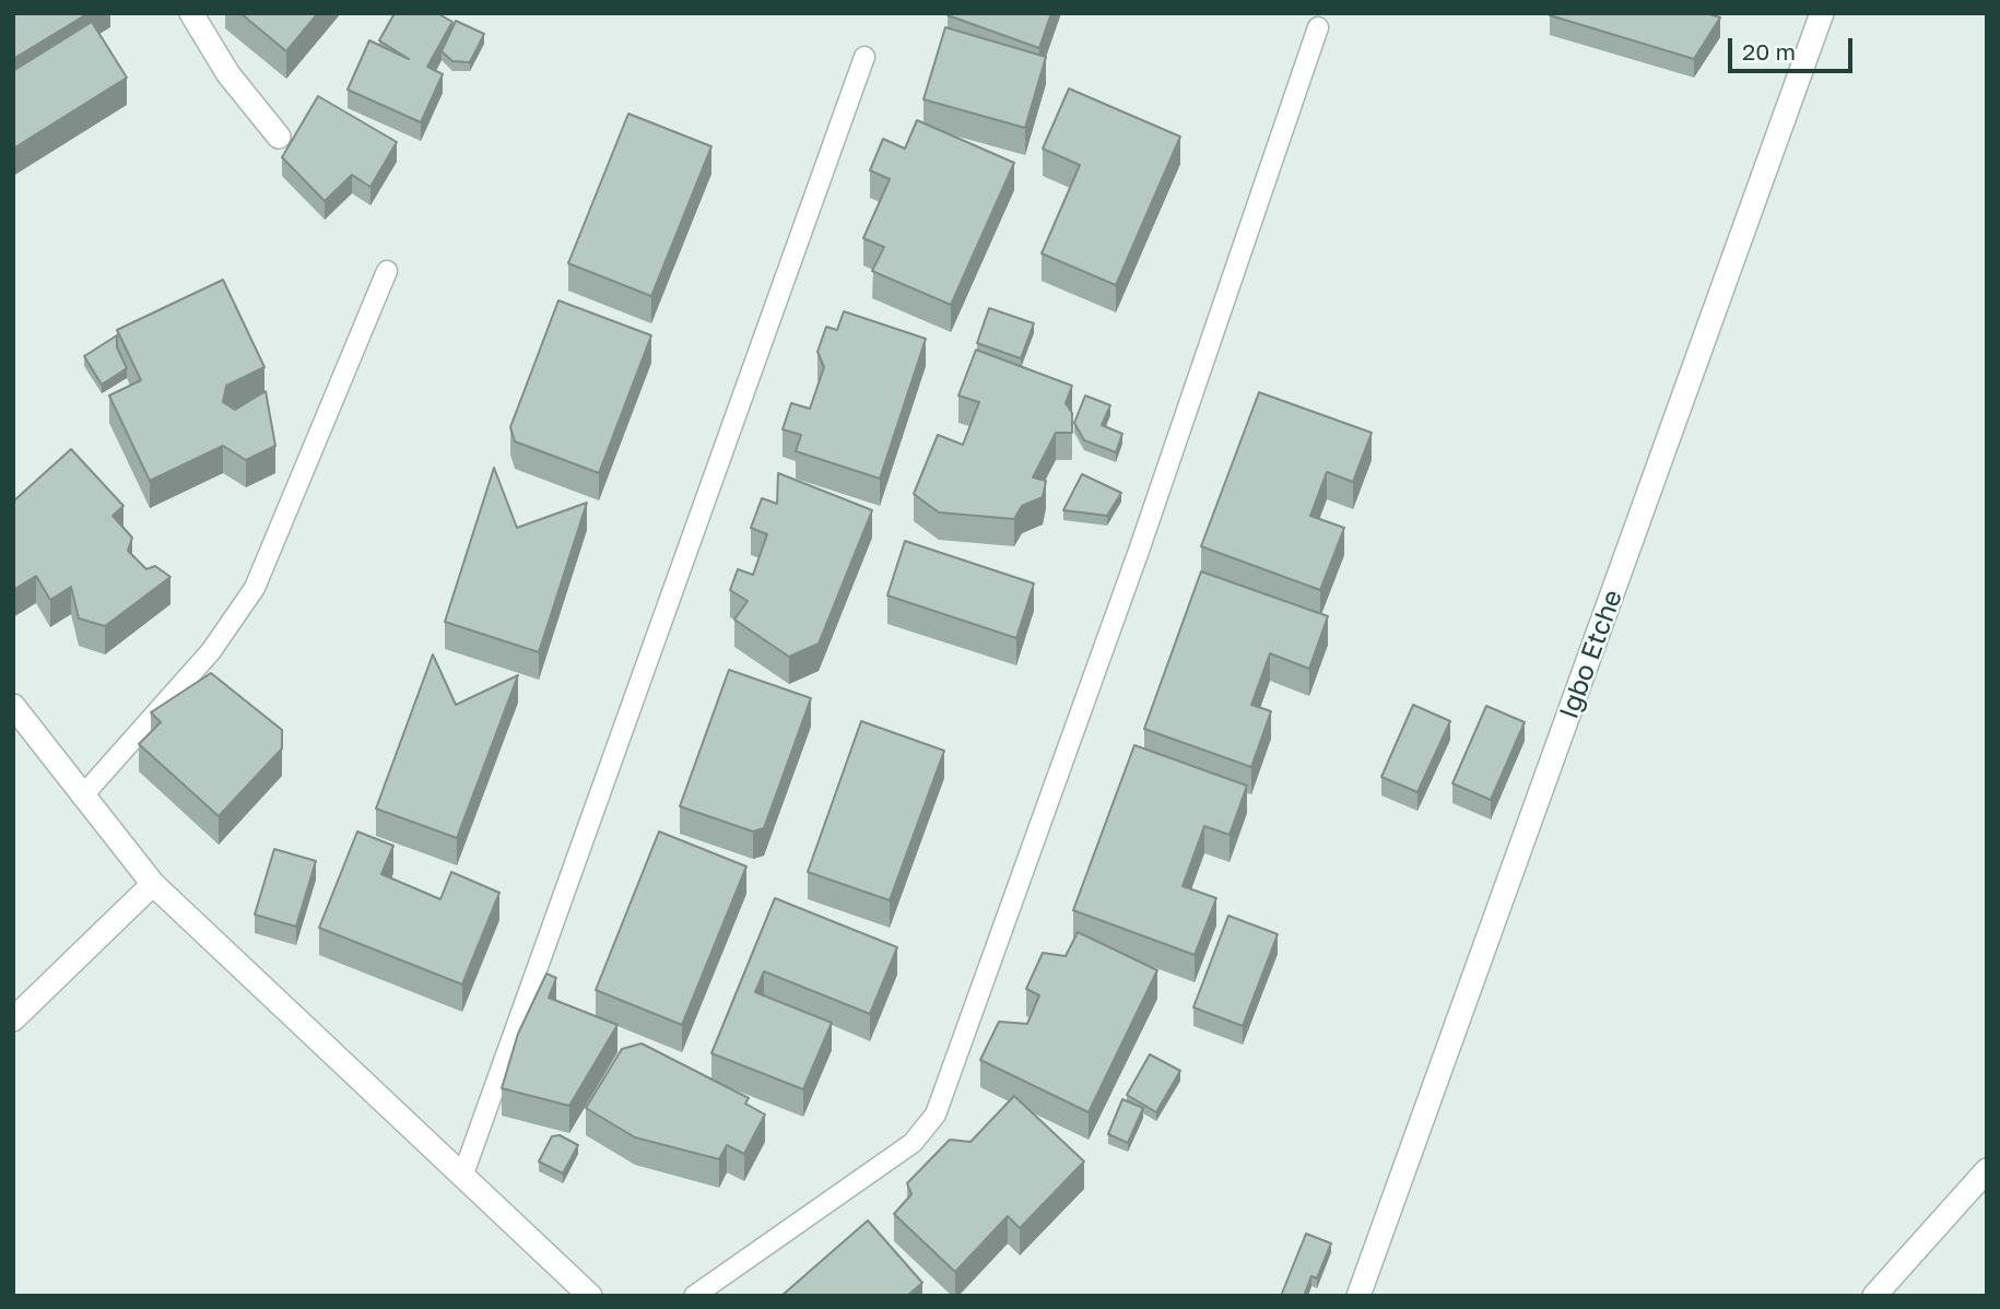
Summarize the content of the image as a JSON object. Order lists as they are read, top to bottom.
{
  "streets": {
    "street": ["Igbo Etche"]
  },
  "scale_bar": "20 m"
}
